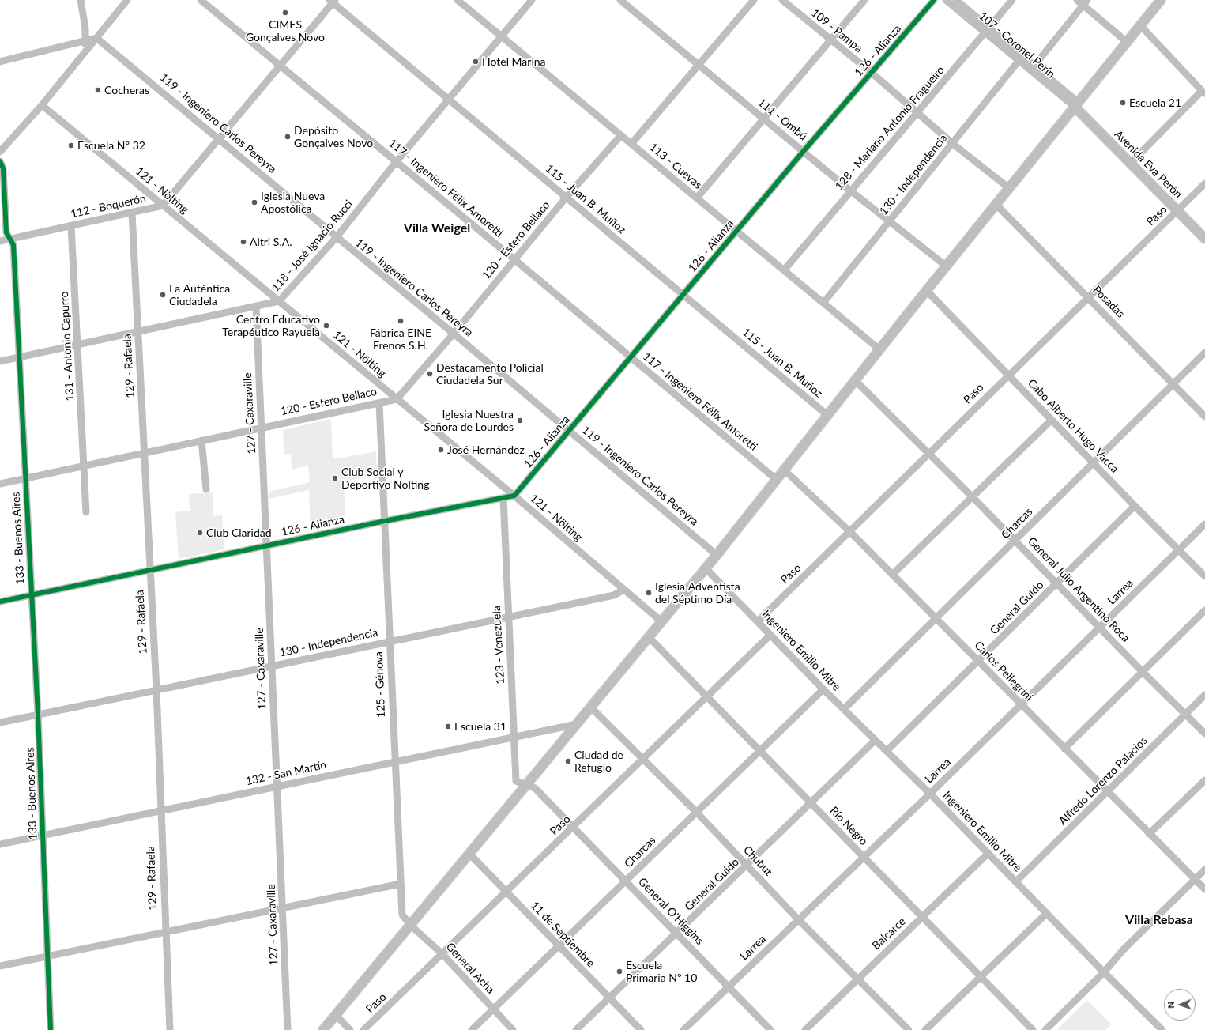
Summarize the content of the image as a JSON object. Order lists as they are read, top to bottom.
{
  "streets": {
    "main road": ["Avenida Eva Perón"],
    "street": [
      "109 - Pampa",
      "107 - Coronel Perín",
      "126 - Alianza",
      "111 - Ombú",
      "119 - Ingeniero Carlos Pereyra",
      "128 - Mariano Antonio Fragueiro",
      "113 - Cuevas",
      "130 - Independencia",
      "117 - Ingeniero Félix Amoretti",
      "121 - Nölting",
      "115 - Juan B. Muñoz",
      "112 - Boquerón",
      "Paso",
      "120 - Estero Bellaco",
      "118 - José Ignacio Rucci",
      "Posadas",
      "131 - Antonio Capurro",
      "129 - Rafaela",
      "127 - Caxaraville",
      "Cabo Alberto Hugo Vacca",
      "Charcas",
      "133 - Buenos Aires",
      "General Julio Argentino Roca",
      "Larrea",
      "General Guido",
      "123 - Venezuela",
      "Ingeniero Emilio Mitre",
      "Carlos Pellegrini",
      "125 - Génova",
      "132 - San Martín",
      "Alfredo Lorenzo Palacios",
      "Río Negro",
      "Chubut",
      "General O'Higgins",
      "Balcarce",
      "11 de Septiembre",
      "General Acha"
    ]
  },
  "crossings": [
    ["109 - Pampa", "126 - Alianza"],
    ["109 - Pampa", "128 - Mariano Antonio Fragueiro"],
    ["109 - Pampa", "130 - Independencia"],
    ["107 - Coronel Perín", "128 - Mariano Antonio Fragueiro"],
    ["107 - Coronel Perín", "Avenida Eva Perón"],
    ["107 - Coronel Perín", "130 - Independencia"],
    ["126 - Alianza", "111 - Ombú"],
    ["126 - Alianza", "119 - Ingeniero Carlos Pereyra"],
    ["126 - Alianza", "113 - Cuevas"],
    ["126 - Alianza", "117 - Ingeniero Félix Amoretti"],
    ["126 - Alianza", "121 - Nölting"],
    ["126 - Alianza", "115 - Juan B. Muñoz"],
    ["126 - Alianza", "129 - Rafaela"],
    ["126 - Alianza", "127 - Caxaraville"],
    ["126 - Alianza", "133 - Buenos Aires"],
    ["126 - Alianza", "123 - Venezuela"],
    ["126 - Alianza", "125 - Génova"],
    ["111 - Ombú", "128 - Mariano Antonio Fragueiro"],
    ["111 - Ombú", "130 - Independencia"],
    ["119 - Ingeniero Carlos Pereyra", "112 - Boquerón"],
    ["119 - Ingeniero Carlos Pereyra", "120 - Estero Bellaco"],
    ["119 - Ingeniero Carlos Pereyra", "118 - José Ignacio Rucci"],
    ["128 - Mariano Antonio Fragueiro", "113 - Cuevas"],
    ["Avenida Eva Perón", "Paso"],
    ["113 - Cuevas", "130 - Independencia"],
    ["113 - Cuevas", "120 - Estero Bellaco"],
    ["113 - Cuevas", "118 - José Ignacio Rucci"],
    ["130 - Independencia", "121 - Nölting"],
    ["130 - Independencia", "129 - Rafaela"],
    ["130 - Independencia", "127 - Caxaraville"],
    ["130 - Independencia", "133 - Buenos Aires"],
    ["130 - Independencia", "123 - Venezuela"],
    ["130 - Independencia", "125 - Génova"],
    ["117 - Ingeniero Félix Amoretti", "112 - Boquerón"],
    ["117 - Ingeniero Félix Amoretti", "120 - Estero Bellaco"],
    ["117 - Ingeniero Félix Amoretti", "118 - José Ignacio Rucci"],
    ["121 - Nölting", "112 - Boquerón"],
    ["121 - Nölting", "120 - Estero Bellaco"],
    ["121 - Nölting", "118 - José Ignacio Rucci"],
    ["115 - Juan B. Muñoz", "112 - Boquerón"],
    ["115 - Juan B. Muñoz", "120 - Estero Bellaco"],
    ["115 - Juan B. Muñoz", "118 - José Ignacio Rucci"],
    ["112 - Boquerón", "131 - Antonio Capurro"],
    ["112 - Boquerón", "129 - Rafaela"],
    ["112 - Boquerón", "133 - Buenos Aires"],
    ["Paso", "Posadas"],
    ["Paso", "Cabo Alberto Hugo Vacca"],
    ["Paso", "General Julio Argentino Roca"],
    ["Paso", "Ingeniero Emilio Mitre"],
    ["Paso", "Carlos Pellegrini"],
    ["Paso", "Río Negro"],
    ["Paso", "Chubut"],
    ["Paso", "General O'Higgins"],
    ["Paso", "11 de Septiembre"],
    ["Paso", "General Acha"],
    ["120 - Estero Bellaco", "131 - Antonio Capurro"],
    ["120 - Estero Bellaco", "129 - Rafaela"],
    ["120 - Estero Bellaco", "127 - Caxaraville"],
    ["120 - Estero Bellaco", "133 - Buenos Aires"],
    ["120 - Estero Bellaco", "125 - Génova"],
    ["118 - José Ignacio Rucci", "131 - Antonio Capurro"],
    ["118 - José Ignacio Rucci", "129 - Rafaela"],
    ["118 - José Ignacio Rucci", "127 - Caxaraville"],
    ["118 - José Ignacio Rucci", "133 - Buenos Aires"],
    ["Posadas", "Charcas"],
    ["129 - Rafaela", "132 - San Martín"],
    ["127 - Caxaraville", "132 - San Martín"],
    ["Cabo Alberto Hugo Vacca", "Charcas"],
    ["Cabo Alberto Hugo Vacca", "Larrea"],
    ["Cabo Alberto Hugo Vacca", "General Guido"],
    ["Charcas", "General Julio Argentino Roca"],
    ["Charcas", "Ingeniero Emilio Mitre"],
    ["Charcas", "Carlos Pellegrini"],
    ["Charcas", "Río Negro"],
    ["Charcas", "Chubut"],
    ["Charcas", "General O'Higgins"],
    ["Charcas", "11 de Septiembre"],
    ["Charcas", "General Acha"],
    ["133 - Buenos Aires", "132 - San Martín"],
    ["General Julio Argentino Roca", "Larrea"],
    ["General Julio Argentino Roca", "General Guido"],
    ["General Julio Argentino Roca", "Alfredo Lorenzo Palacios"],
    ["Larrea", "Ingeniero Emilio Mitre"],
    ["Larrea", "Carlos Pellegrini"],
    ["Larrea", "Río Negro"],
    ["Larrea", "Chubut"],
    ["Larrea", "General O'Higgins"],
    ["General Guido", "Ingeniero Emilio Mitre"],
    ["General Guido", "Carlos Pellegrini"],
    ["General Guido", "Río Negro"],
    ["General Guido", "Chubut"],
    ["General Guido", "General O'Higgins"],
    ["General Guido", "11 de Septiembre"],
    ["123 - Venezuela", "132 - San Martín"],
    ["123 - Venezuela", "General O'Higgins"],
    ["Ingeniero Emilio Mitre", "Alfredo Lorenzo Palacios"],
    ["Ingeniero Emilio Mitre", "Balcarce"],
    ["Carlos Pellegrini", "Alfredo Lorenzo Palacios"],
    ["125 - Génova", "132 - San Martín"],
    ["125 - Génova", "General Acha"],
    ["Río Negro", "Balcarce"],
    ["Chubut", "Balcarce"]
  ],
  "districts": ["Villa Weigel", "Villa Rebasa"],
  "places": [
    "CIMES Gonçalves Novo",
    "Hotel Marina",
    "Cocheras",
    "Escuela 21",
    "Depósito Gonçalves Novo",
    "Escuela Nº 32",
    "Iglesia Nueva Apostólica",
    "Altri S.A.",
    "La Auténtica Ciudadela",
    "Fábrica EINE Frenos S.H.",
    "Centro Educativo Terapéutico Rayuela",
    "Destacamento Policial Ciudadela Sur",
    "Iglesia Nuestra Señora de Lourdes",
    "José Hernández",
    "Club Social y Deportivo Nolting",
    "Club Claridad",
    "Iglesia Adventista del Séptimo Día",
    "Escuela 31",
    "Ciudad de Refugio",
    "Escuela Primaria Nº 10"
  ],
  "north": "left"
}
